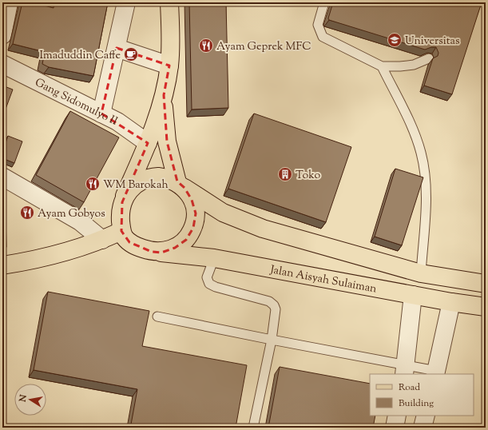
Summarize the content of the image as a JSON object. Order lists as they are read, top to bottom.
{
  "streets": {
    "main road": ["Jalan Aisyah Sulaiman"],
    "street": ["Gang Sidomulyo II"]
  },
  "places": {
    "school or university": ["Universitas"],
    "restaurant": ["Ayam Geprek MFC", "WM Barokah", "Ayam Gobyos"],
    "cafe": ["Imaduddin Caffe"],
    "building": ["Toko"]
  },
  "legend": ["Road", "Building"],
  "north": "left"
}
